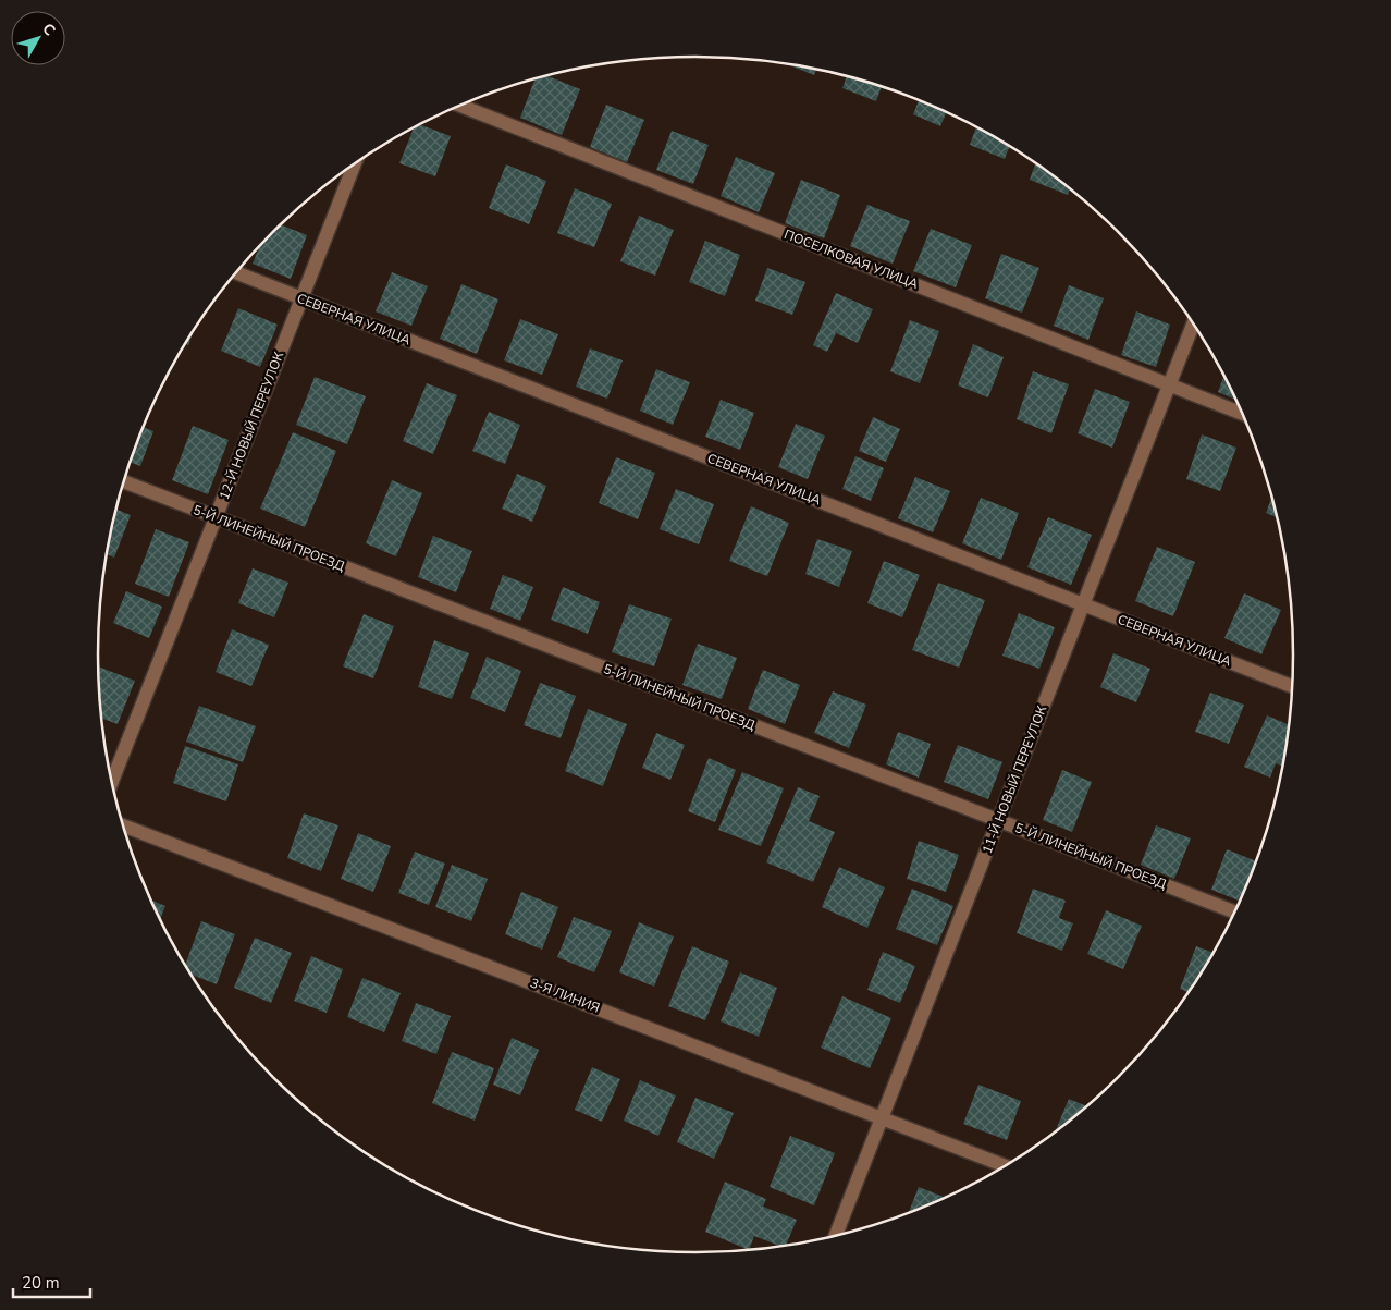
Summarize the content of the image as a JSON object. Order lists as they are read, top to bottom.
{
  "streets": {
    "street": [
      "ПОСЕЛКОВАЯ УЛИЦА",
      "СЕВЕРНАЯ УЛИЦА",
      "12-Й НОВЫЙ ПЕРЕУЛОК",
      "5-Й ЛИНЕЙНЫЙ ПРОЕЗД",
      "11-Й НОВЫЙ ПЕРЕУЛОК",
      "3-Я ЛИНИЯ"
    ]
  },
  "crossings": [
    ["ПОСЕЛКОВАЯ УЛИЦА", "11-Й НОВЫЙ ПЕРЕУЛОК"],
    ["СЕВЕРНАЯ УЛИЦА", "12-Й НОВЫЙ ПЕРЕУЛОК"],
    ["СЕВЕРНАЯ УЛИЦА", "11-Й НОВЫЙ ПЕРЕУЛОК"],
    ["12-Й НОВЫЙ ПЕРЕУЛОК", "5-Й ЛИНЕЙНЫЙ ПРОЕЗД"],
    ["5-Й ЛИНЕЙНЫЙ ПРОЕЗД", "11-Й НОВЫЙ ПЕРЕУЛОК"],
    ["11-Й НОВЫЙ ПЕРЕУЛОК", "3-Я ЛИНИЯ"]
  ],
  "scale_bar": "20 m",
  "north": "top right"
}
